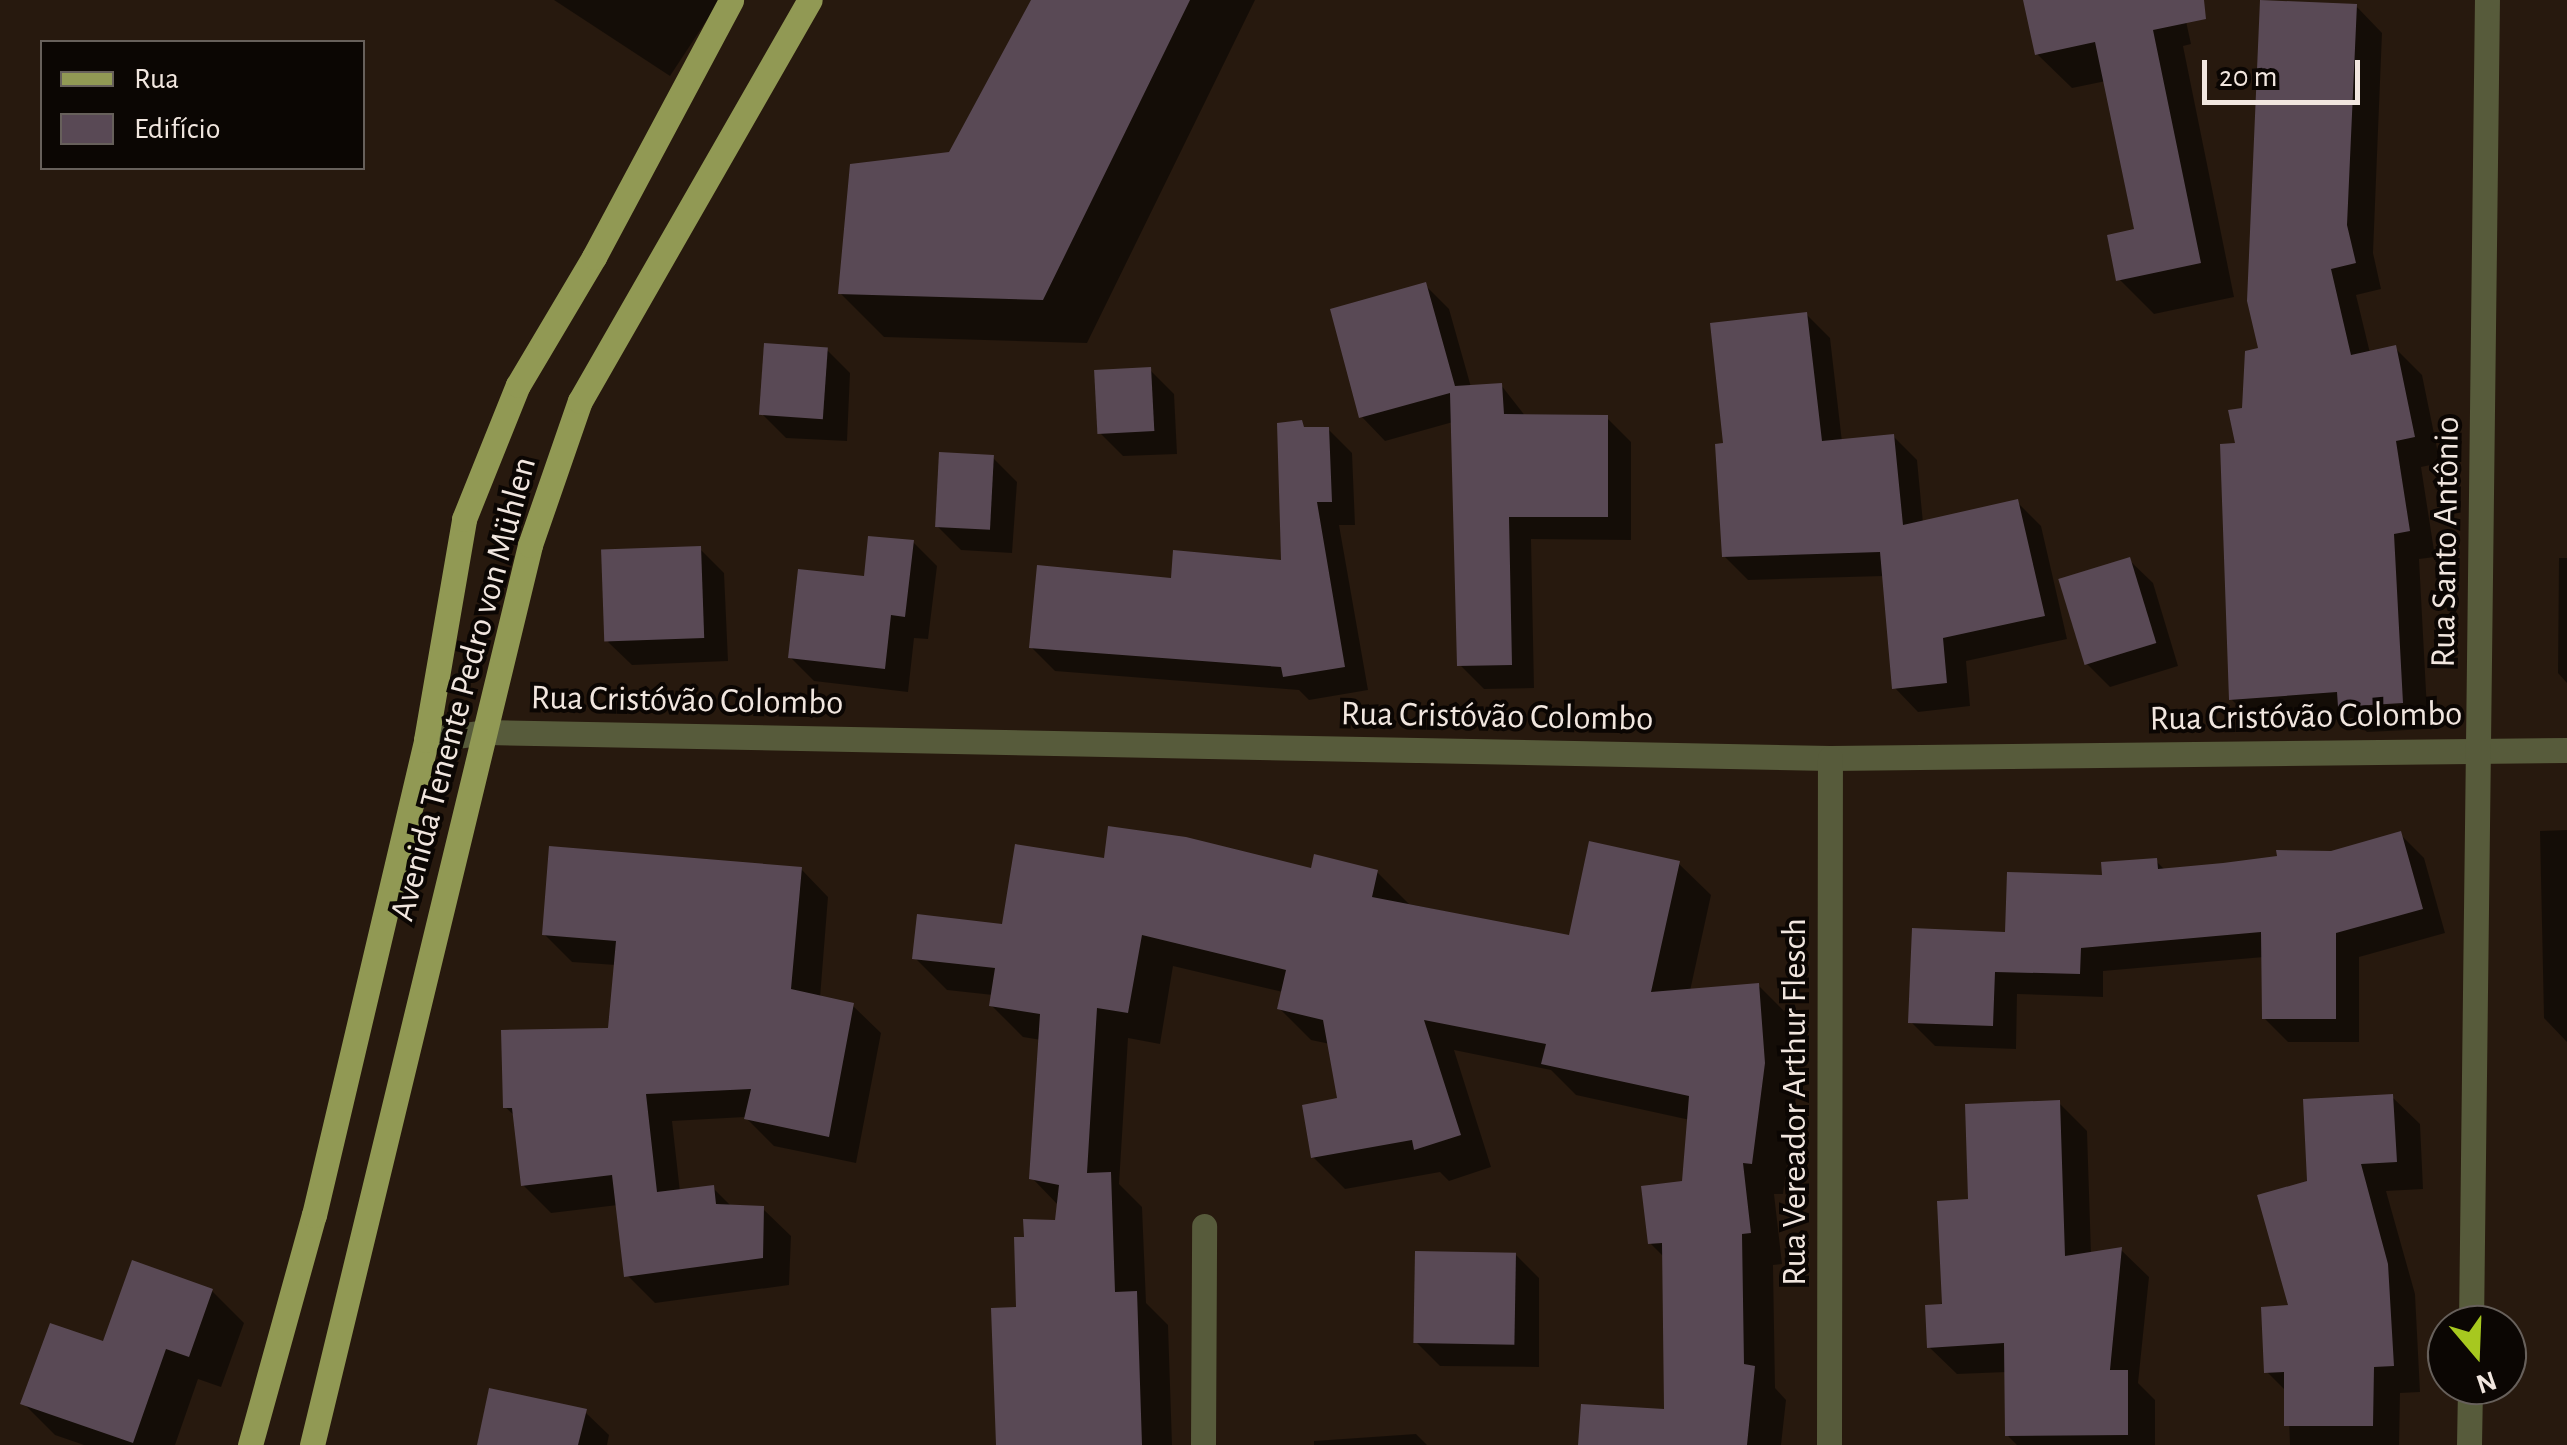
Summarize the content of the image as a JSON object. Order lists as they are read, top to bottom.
{
  "streets": {
    "main road": ["Avenida Tenente Pedro von Mühlen"],
    "street": ["Rua Santo Antônio", "Rua Cristóvão Colombo", "Rua Vereador Arthur Flesch"]
  },
  "crossings": [
    ["Rua Santo Antônio", "Rua Cristóvão Colombo"],
    ["Avenida Tenente Pedro von Mühlen", "Rua Cristóvão Colombo"],
    ["Rua Cristóvão Colombo", "Rua Vereador Arthur Flesch"]
  ],
  "legend": ["Rua", "Edifício"],
  "scale_bar": "20 m",
  "north": "bottom"
}
